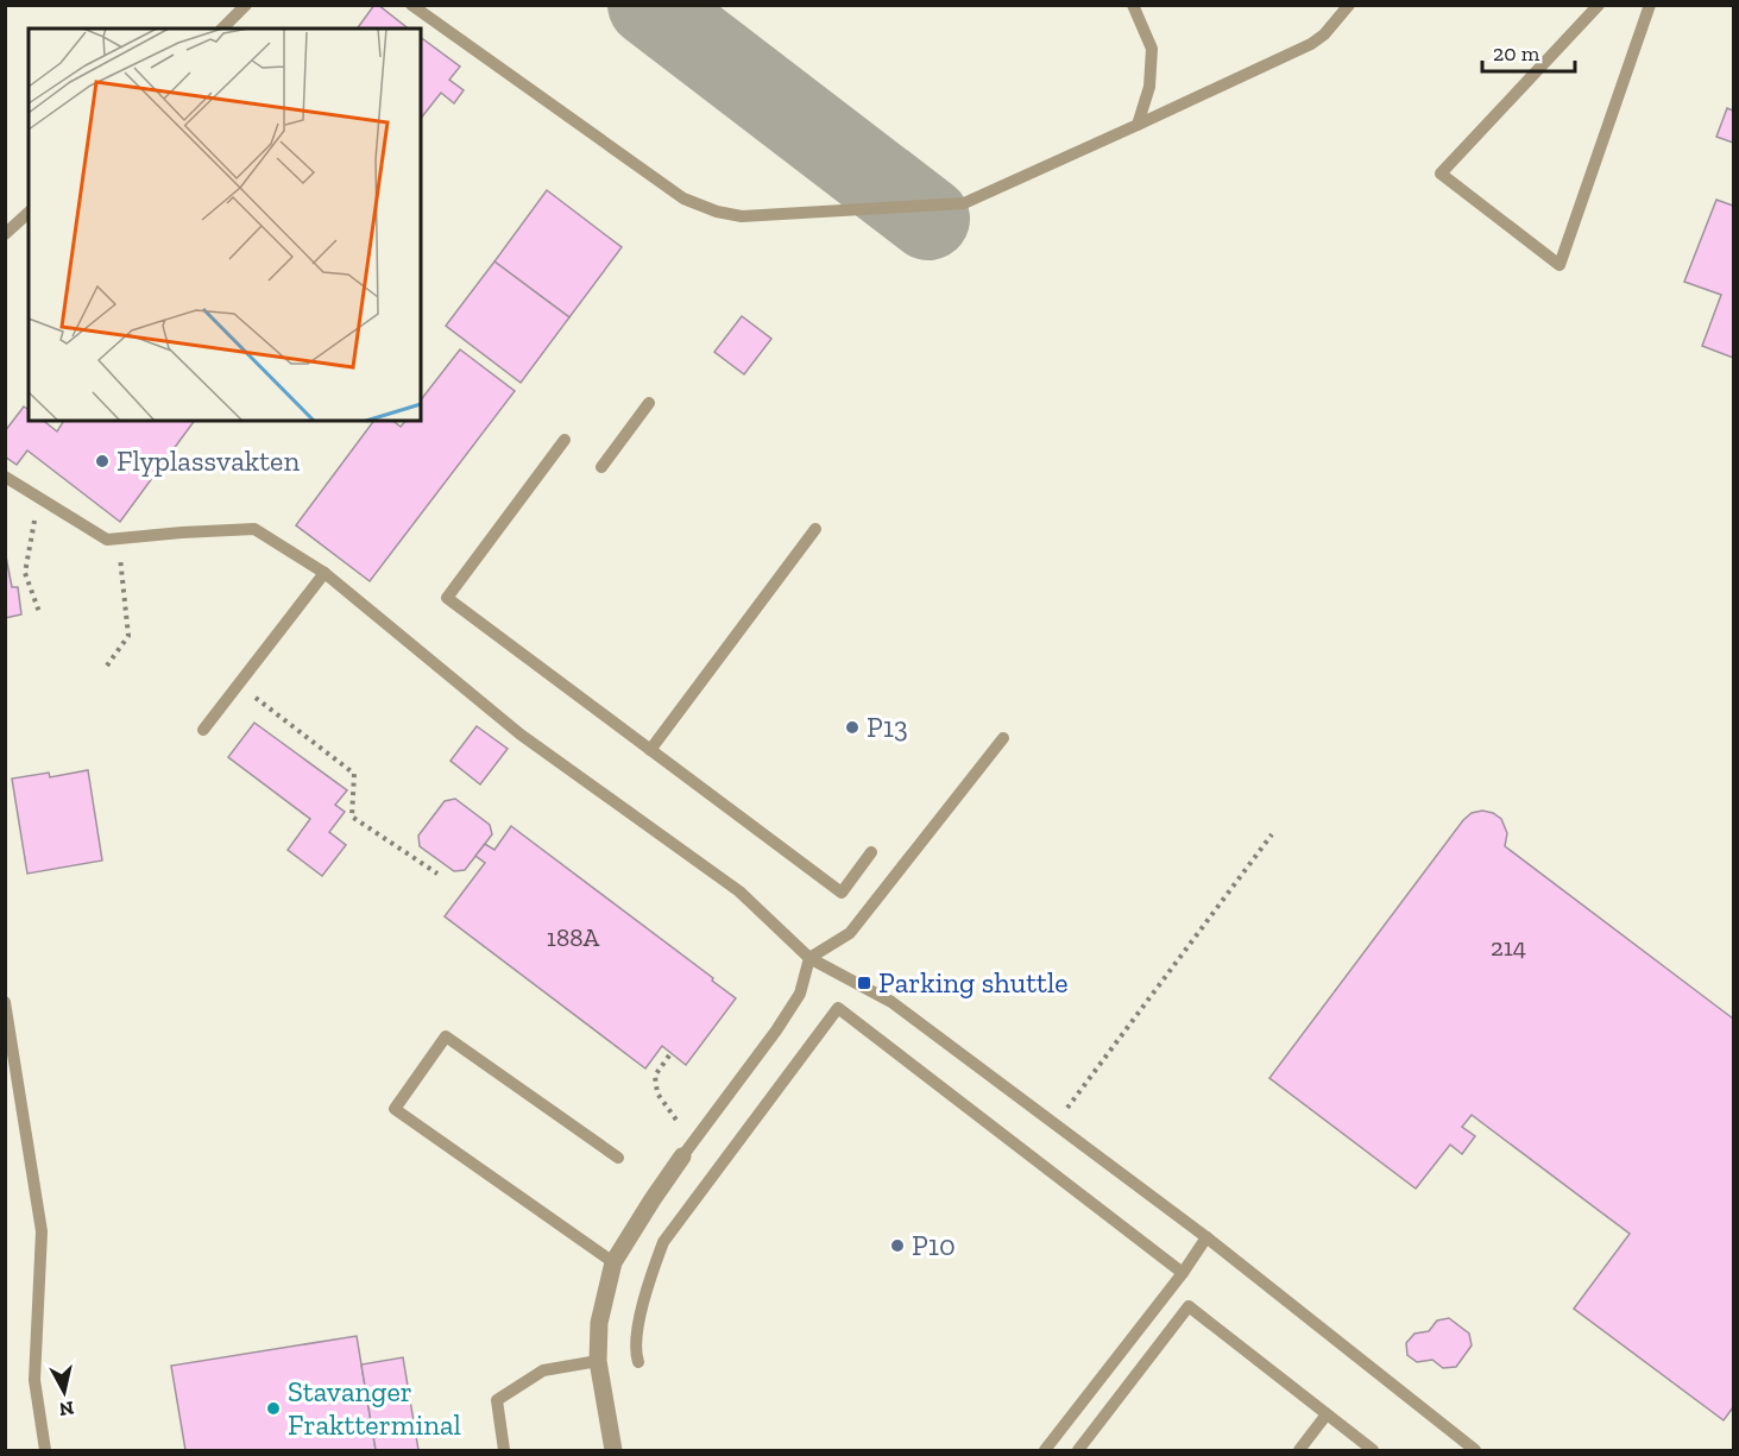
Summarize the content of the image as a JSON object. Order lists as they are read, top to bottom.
{
  "places": {
    "other": [
      "Flyplassvakten",
      "P13",
      "P10",
      "Stavanger Fraktterminal"
    ],
    "transit": ["Parking shuttle"]
  },
  "house_numbers": ["188A", "214"],
  "scale_bar": "20 m",
  "north": "bottom"
}
